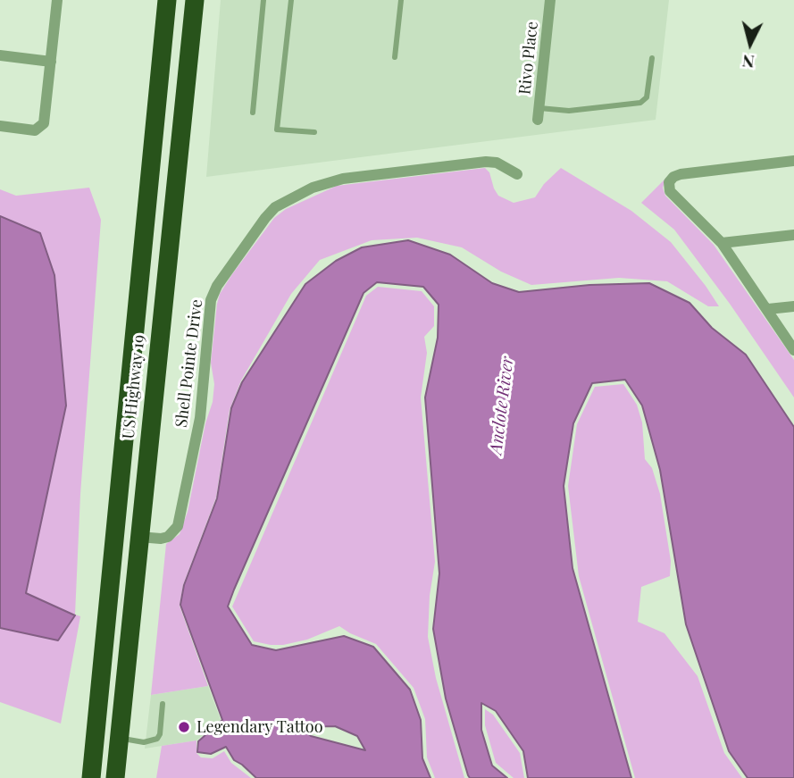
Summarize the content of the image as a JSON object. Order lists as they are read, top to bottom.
{
  "streets": {
    "highway": ["US Highway 19"],
    "street": ["Rivo Place", "Shell Pointe Drive"]
  },
  "crossings": [
    ["Shell Pointe Drive", "US Highway 19"]
  ],
  "water": ["Anclote River"],
  "places": ["Legendary Tattoo"],
  "north": "bottom"
}
